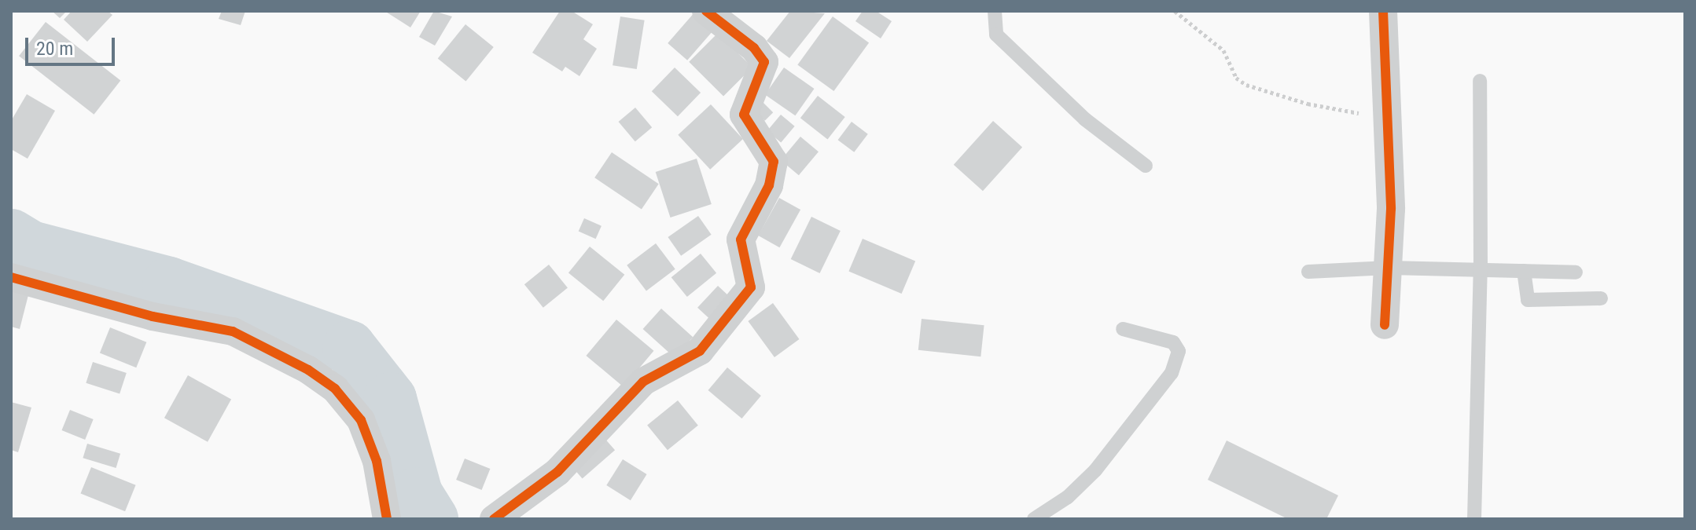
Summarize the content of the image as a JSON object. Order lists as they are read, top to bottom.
{
  "scale_bar": "20 m"
}
